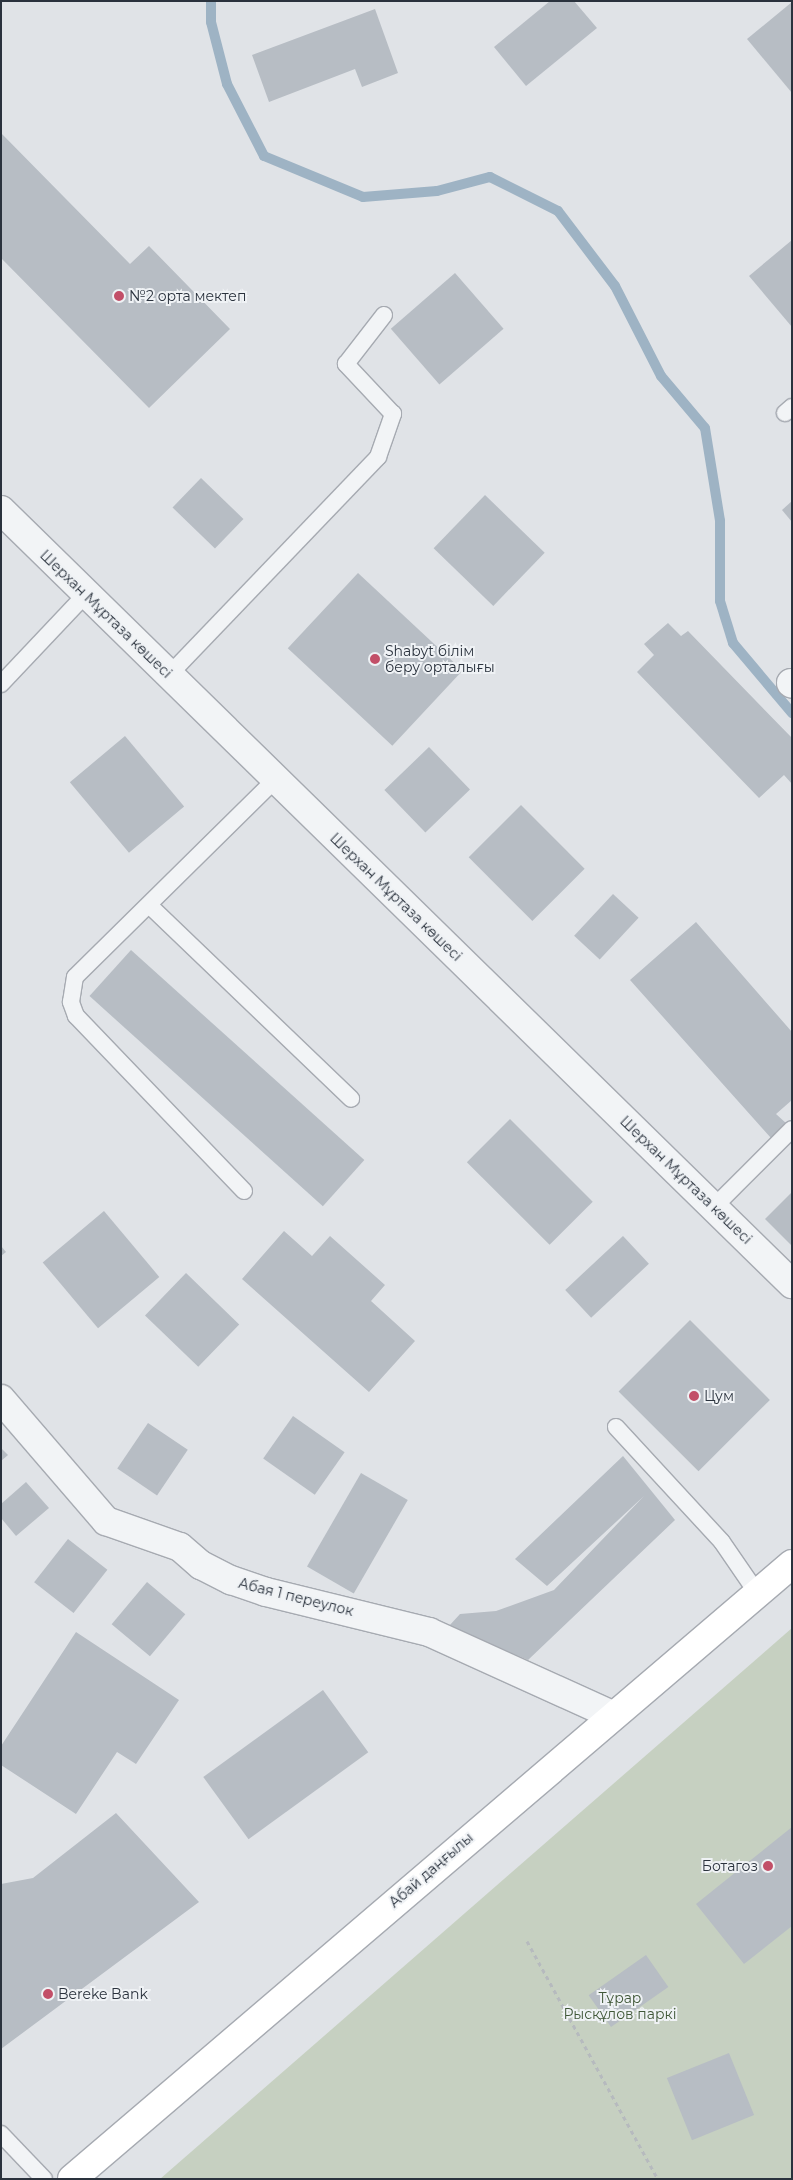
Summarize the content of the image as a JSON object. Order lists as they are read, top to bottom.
{
  "streets": {
    "main road": ["Абай даңғылы"],
    "street": ["Шерхан Мұртаза көшесі", "Абая 1 переулок"]
  },
  "crossings": [
    ["Абая 1 переулок", "Абай даңғылы"]
  ],
  "parks": ["Тұрар Рысқұлов паркі"],
  "places": [
    "№2 орта мектеп",
    "Shabyt білім беру орталығы",
    "Цум",
    "Ботагоз",
    "Bereke Bank"
  ]
}
